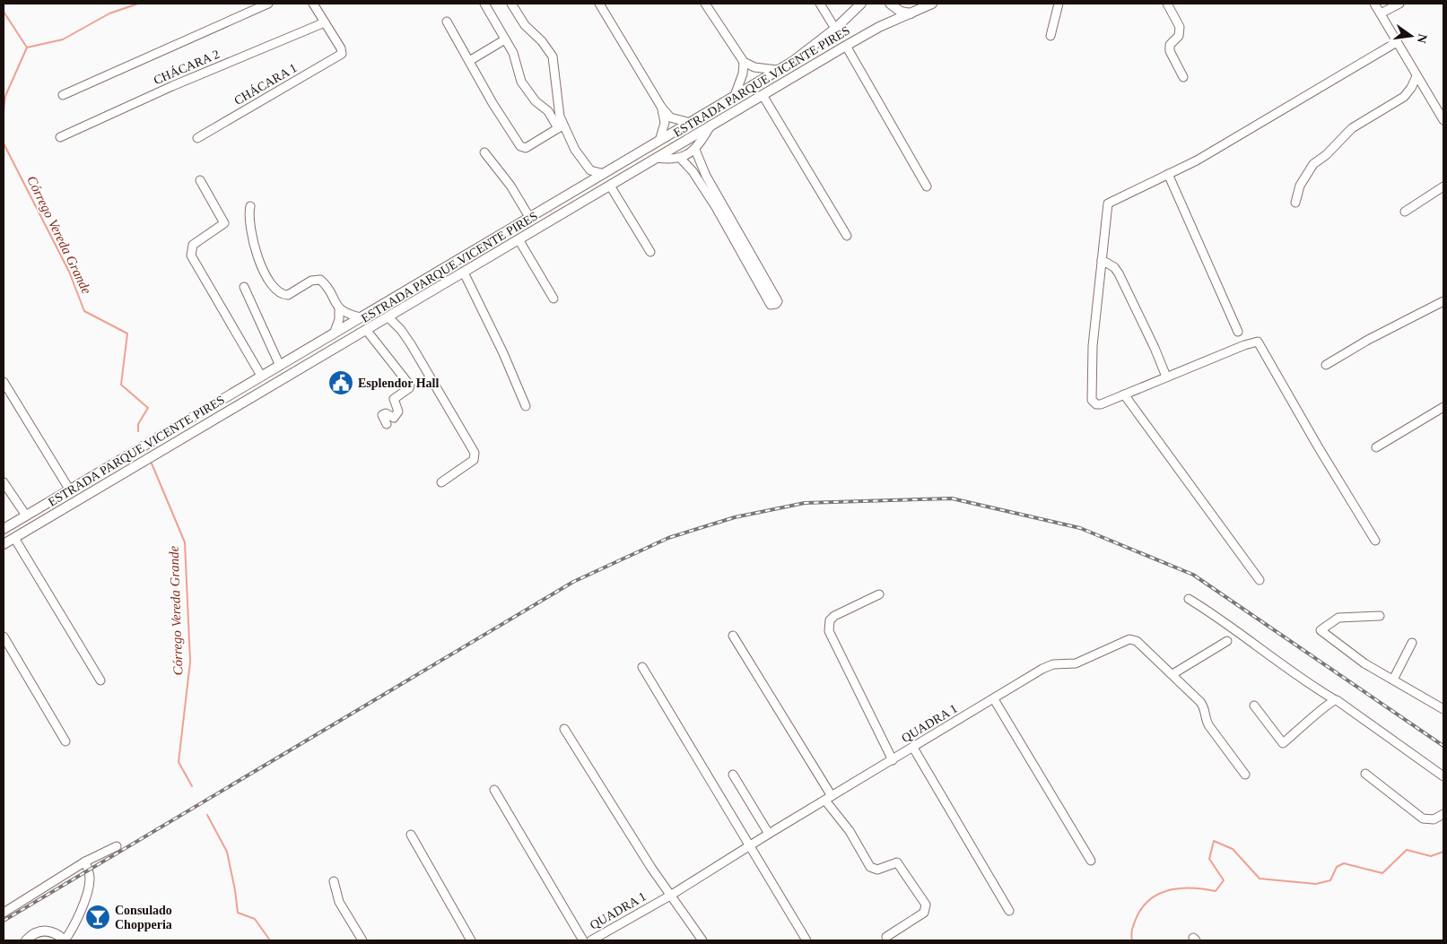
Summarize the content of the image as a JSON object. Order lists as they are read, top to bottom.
{
  "streets": {
    "main road": ["ESTRADA PARQUE VICENTE PIRES"],
    "street": ["CHÁCARA 2", "CHÁCARA 1", "QUADRA 1"]
  },
  "crossings": [
    ["CHÁCARA 2", "CHÁCARA 1"]
  ],
  "water": ["Córrego Vereda Grande"],
  "places": {
    "public building": ["Esplendor Hall"],
    "bar": ["Consulado Chopperia"]
  },
  "north": "right"
}
